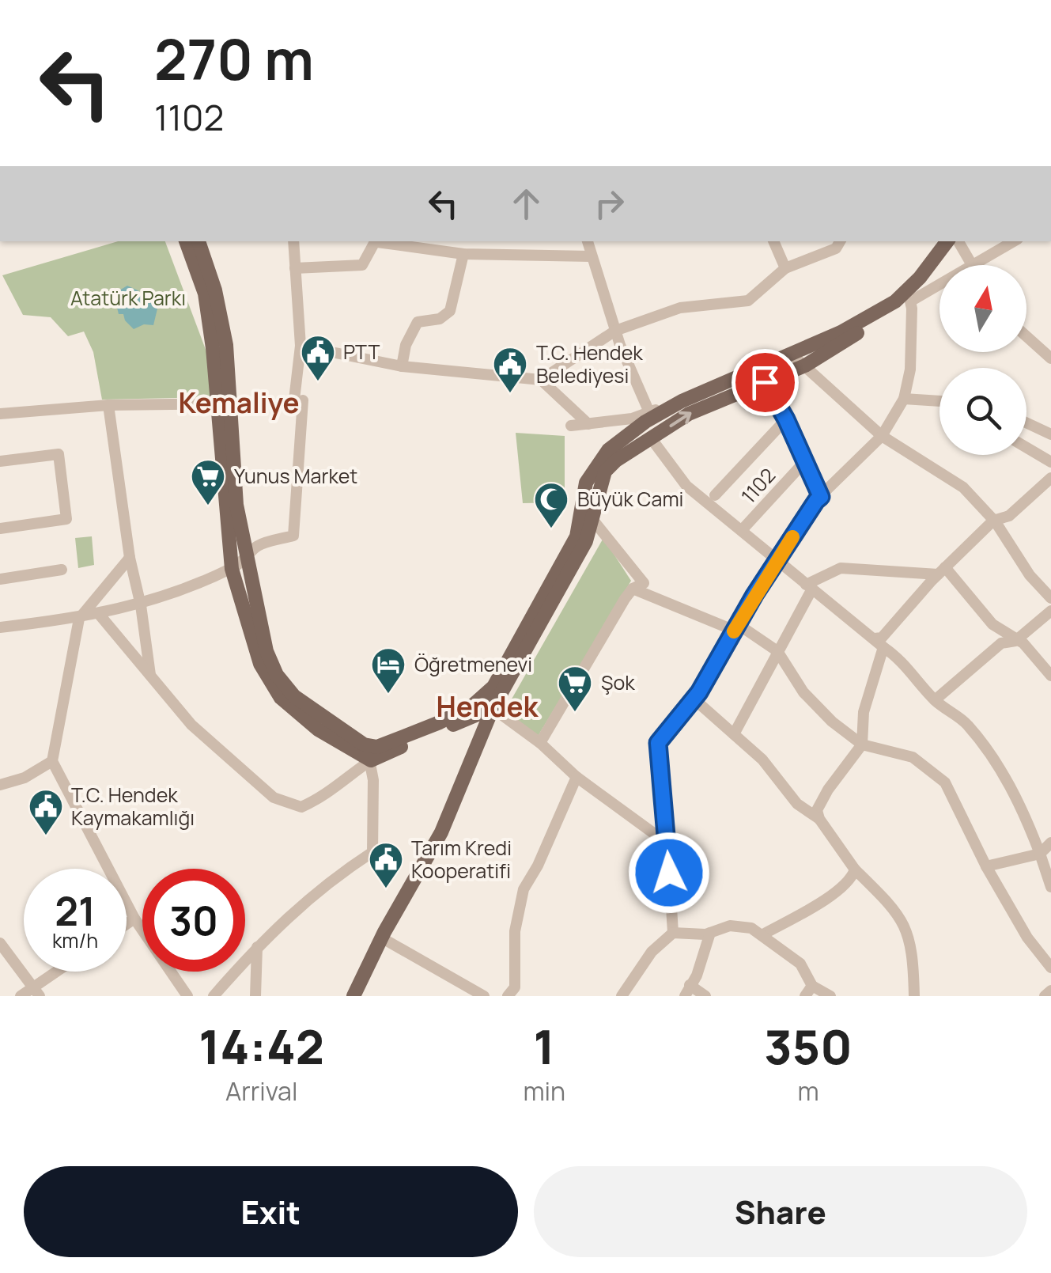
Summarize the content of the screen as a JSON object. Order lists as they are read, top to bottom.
{
  "streets": {
    "street": ["1102"]
  },
  "districts": ["Kemaliye", "Hendek"],
  "parks": ["Atatürk Parkı"],
  "places": {
    "public building": [
      "PTT",
      "T.C. Hendek Belediyesi",
      "T.C. Hendek Kaymakamlığı",
      "Tarım Kredi Kooperatifi"
    ],
    "supermarket": ["Yunus Market", "Şok"],
    "mosque": ["Büyük Cami"],
    "hotel": ["Öğretmenevi"]
  },
  "north": "top",
  "page": {
    "turn": ["270 m", "1102"],
    "speed": "21 km/h",
    "limit": "30",
    "eta": [
      "14:42",
      "Arrival",
      "1",
      "min",
      "350",
      "m"
    ],
    "buttons": ["Exit", "Share"]
  }
}
